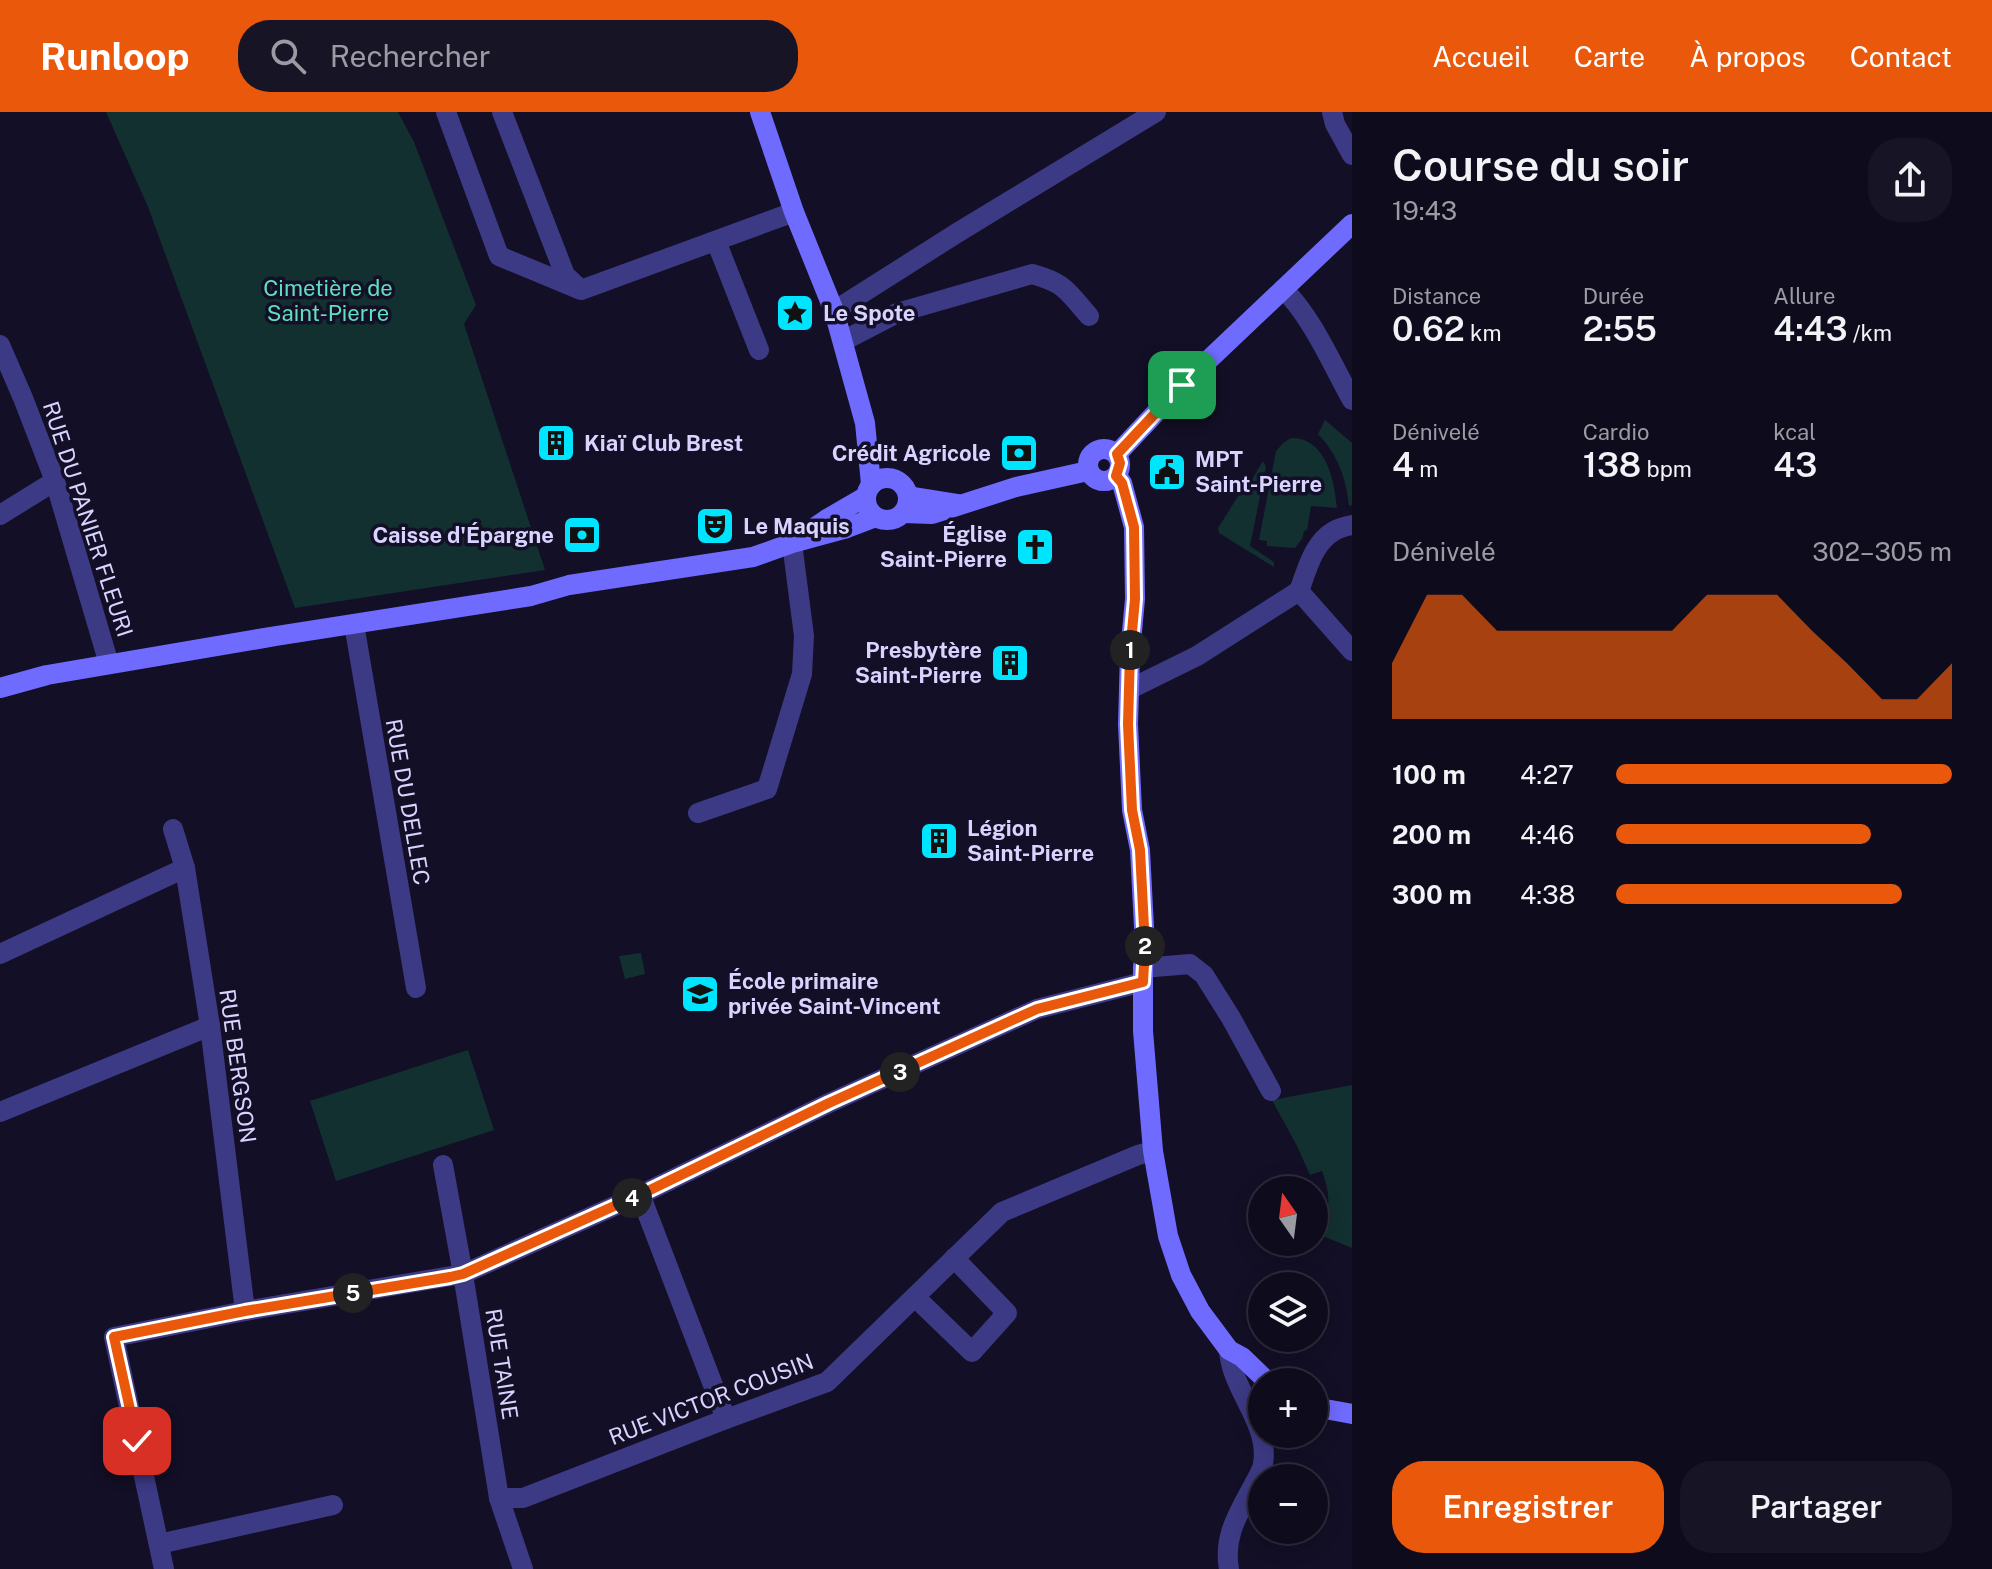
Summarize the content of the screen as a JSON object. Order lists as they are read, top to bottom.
{
  "streets": {
    "street": [
      "RUE DU PANIER FLEURI",
      "RUE DU DELLEC",
      "RUE BERGSON",
      "RUE TAINE",
      "RUE VICTOR COUSIN"
    ]
  },
  "crossings": [
    ["RUE TAINE", "RUE VICTOR COUSIN"]
  ],
  "parks": ["Cimetière de Saint-Pierre"],
  "places": {
    "place": ["Le Spote"],
    "building": ["Kiaï Club Brest", "Presbytère Saint-Pierre", "Légion Saint-Pierre"],
    "bank": ["Crédit Agricole", "Caisse d'Épargne"],
    "public building": ["MPT Saint-Pierre"],
    "theatre": ["Le Maquis"],
    "church": ["Église Saint-Pierre"],
    "school or university": ["École primaire privée Saint-Vincent"]
  },
  "north": "top",
  "page": {
    "header": "Runloop",
    "search": "Rechercher",
    "nav": [
      "Accueil",
      "Carte",
      "À propos",
      "Contact"
    ],
    "heading": ["Course du soir", "19:43"],
    "stats": [
      ["Distance", "0.62 km"],
      ["Durée", "2:55"],
      ["Allure", "4:43 /km"],
      ["Dénivelé", "4 m"],
      ["Cardio", "138 bpm"],
      ["kcal", "43"]
    ],
    "chart": ["Dénivelé", "302–305 m"],
    "pins": [
      "1",
      "2",
      "3",
      "4",
      "5"
    ],
    "list": [
      {
        "name": "100 m",
        "note": "4:27"
      },
      {
        "name": "200 m",
        "note": "4:46"
      },
      {
        "name": "300 m",
        "note": "4:38"
      }
    ],
    "map_buttons": ["+", "−"],
    "buttons": ["Enregistrer", "Partager"]
  }
}
